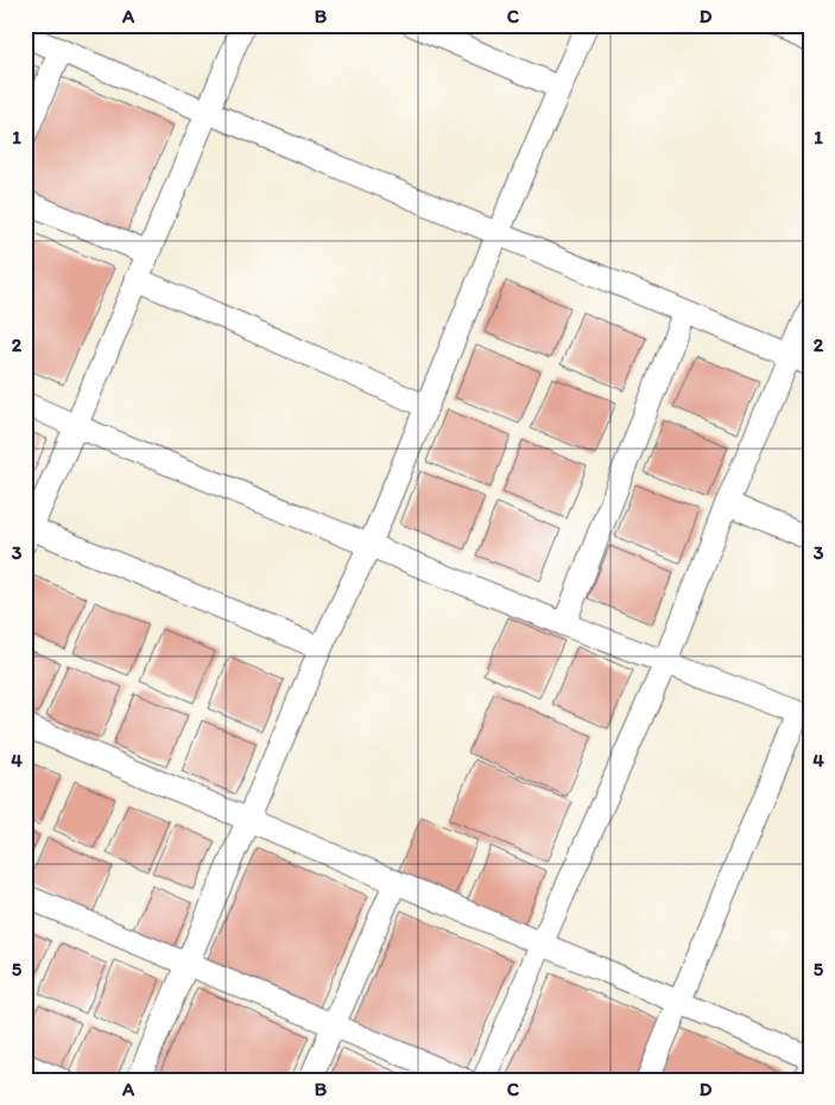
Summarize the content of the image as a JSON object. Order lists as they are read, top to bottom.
{
  "grid": {
    "columns": [
      "A",
      "B",
      "C",
      "D"
    ],
    "rows": [
      "1",
      "2",
      "3",
      "4",
      "5"
    ]
  }
}
